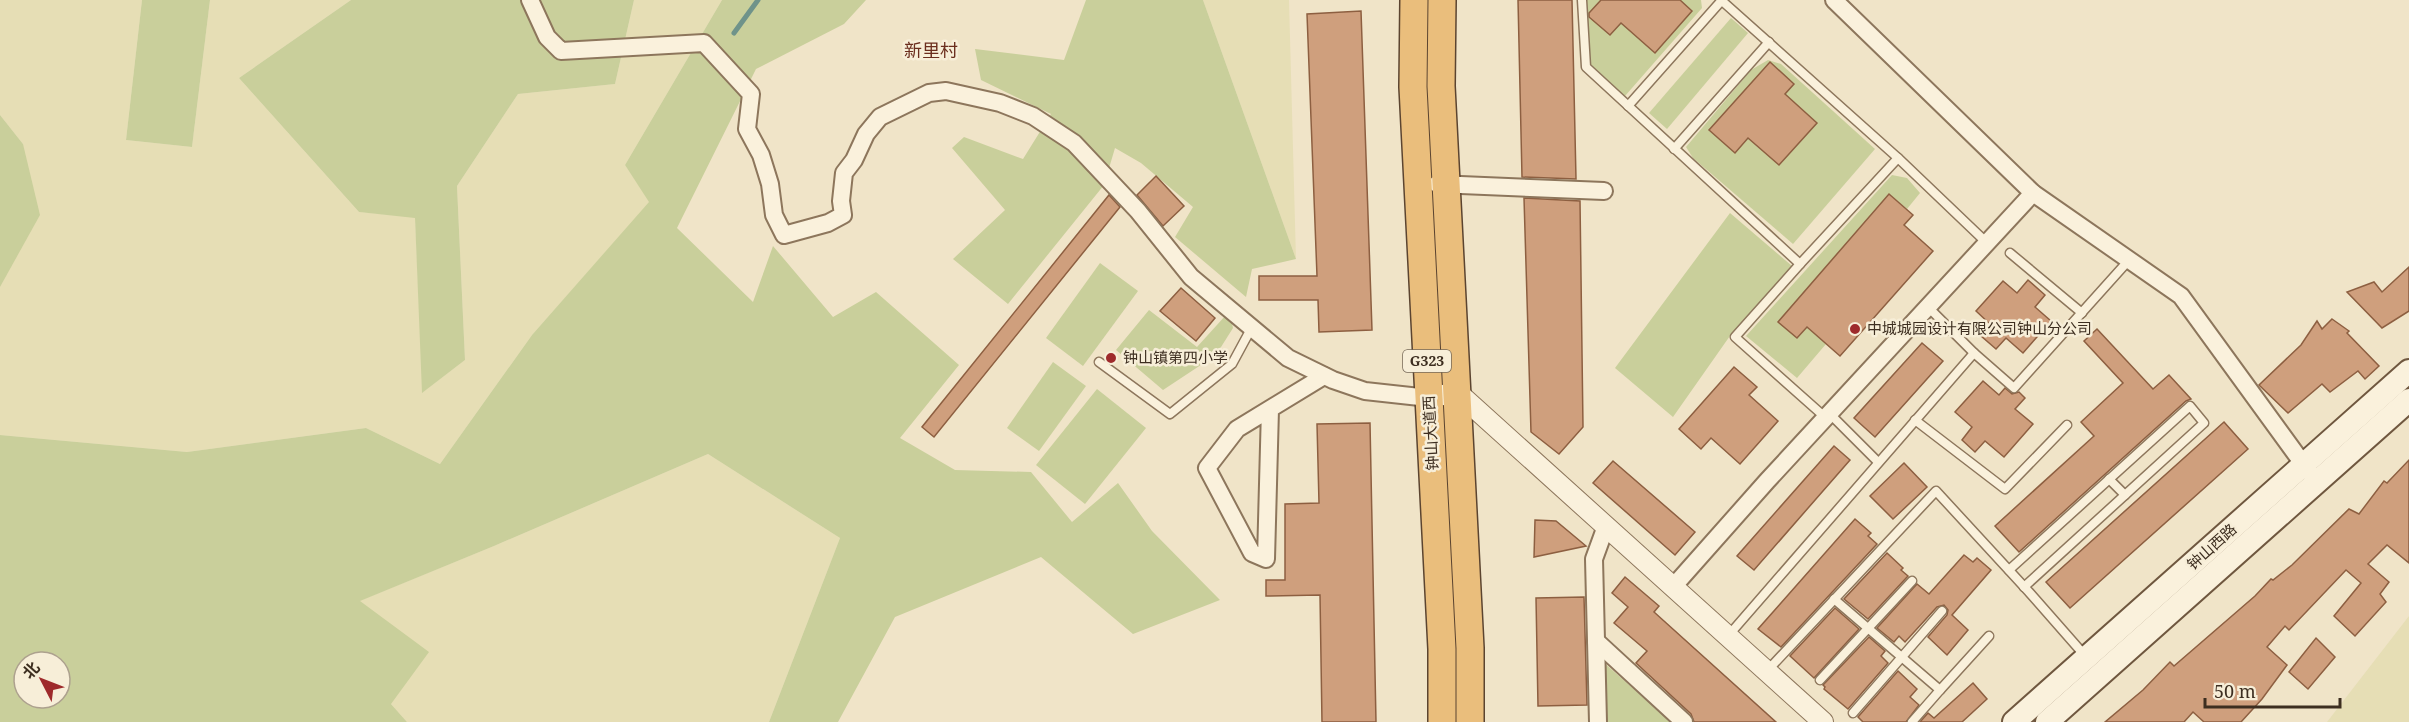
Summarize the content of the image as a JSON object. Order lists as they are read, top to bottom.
{
  "streets": {
    "highway": ["G323", "钟山大道西"],
    "main road": ["钟山西路"]
  },
  "districts": ["新里村"],
  "places": ["中城城园设计有限公司钟山分公司", "钟山镇第四小学"],
  "scale_bar": "50 m",
  "north": "top left"
}
